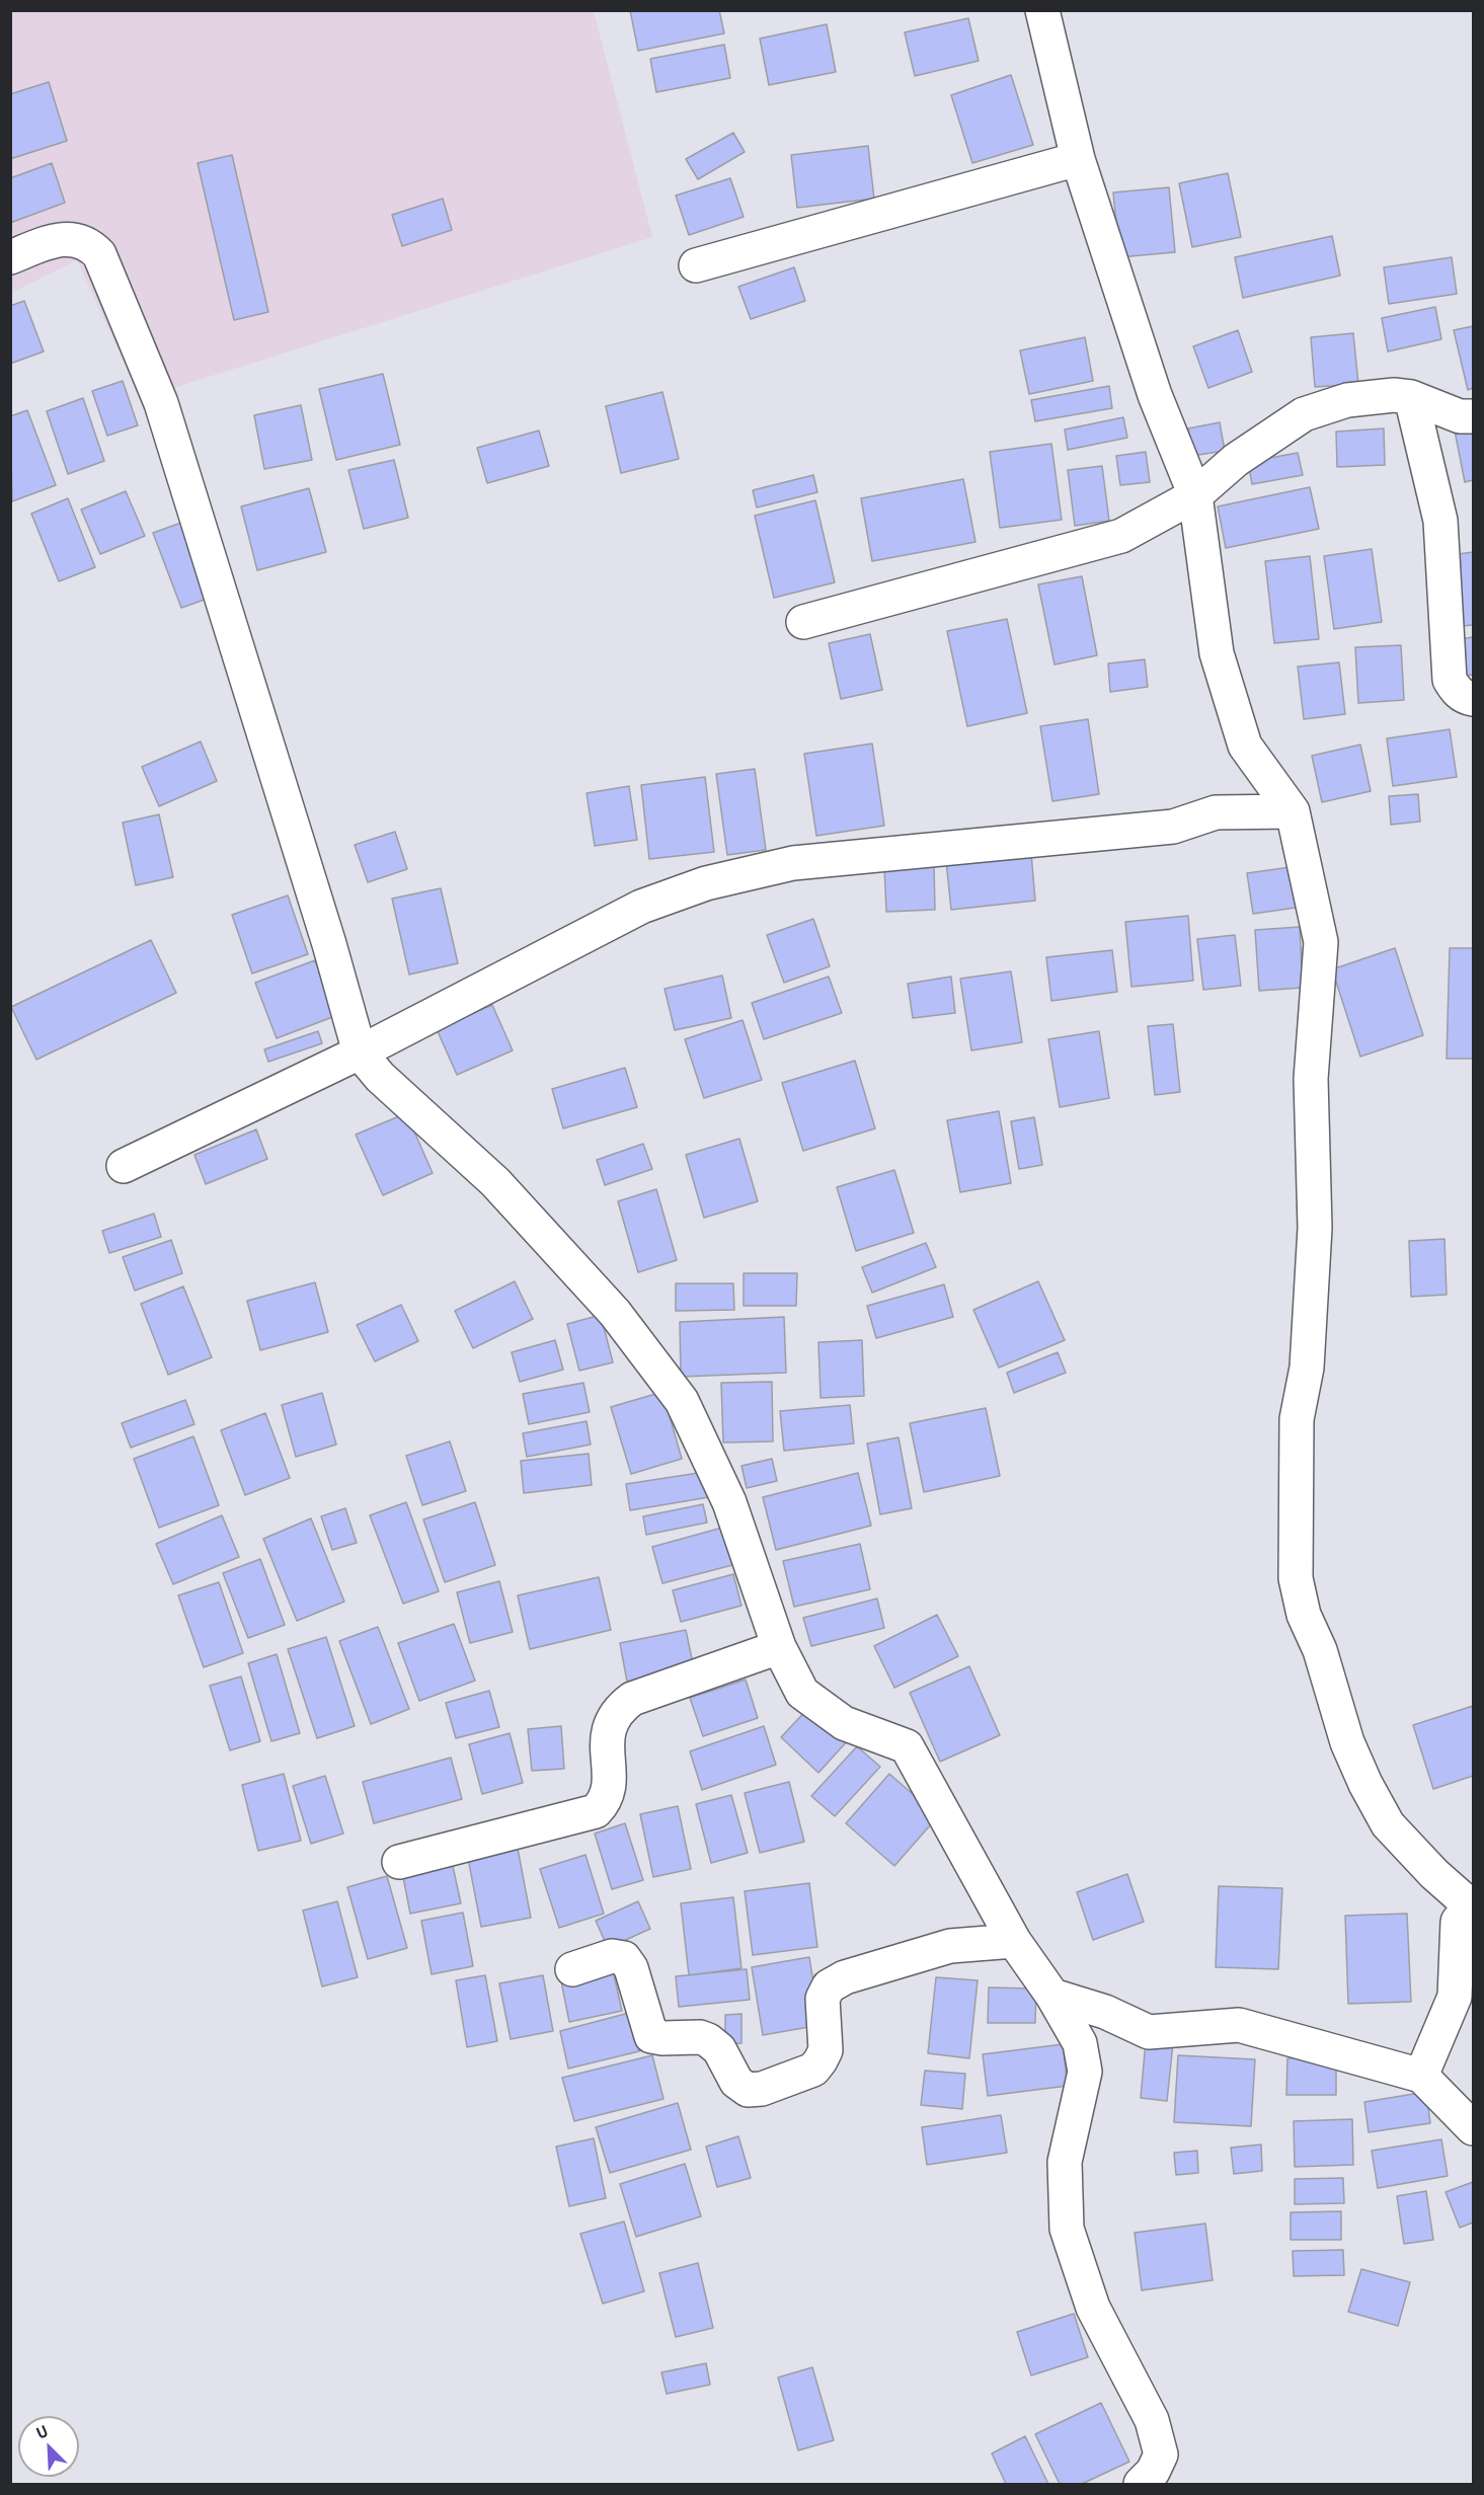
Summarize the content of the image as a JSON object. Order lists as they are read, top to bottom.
{
  "north": "top left"
}
